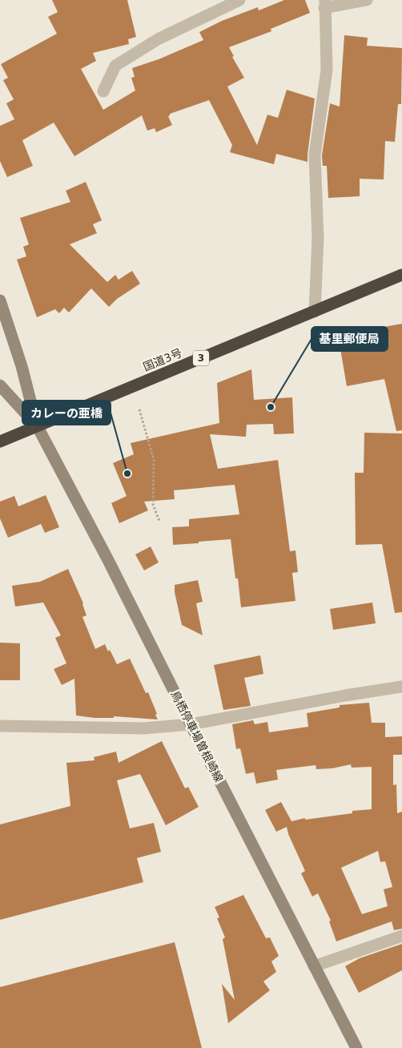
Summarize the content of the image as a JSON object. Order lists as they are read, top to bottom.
{
  "streets": {
    "highway": ["3", "国道3号"],
    "main road": ["鳥栖停車場曽根崎線"]
  },
  "crossings": [
    ["国道3号", "鳥栖停車場曽根崎線"]
  ],
  "places": ["基里郵便局", "カレーの亜橋"]
}
